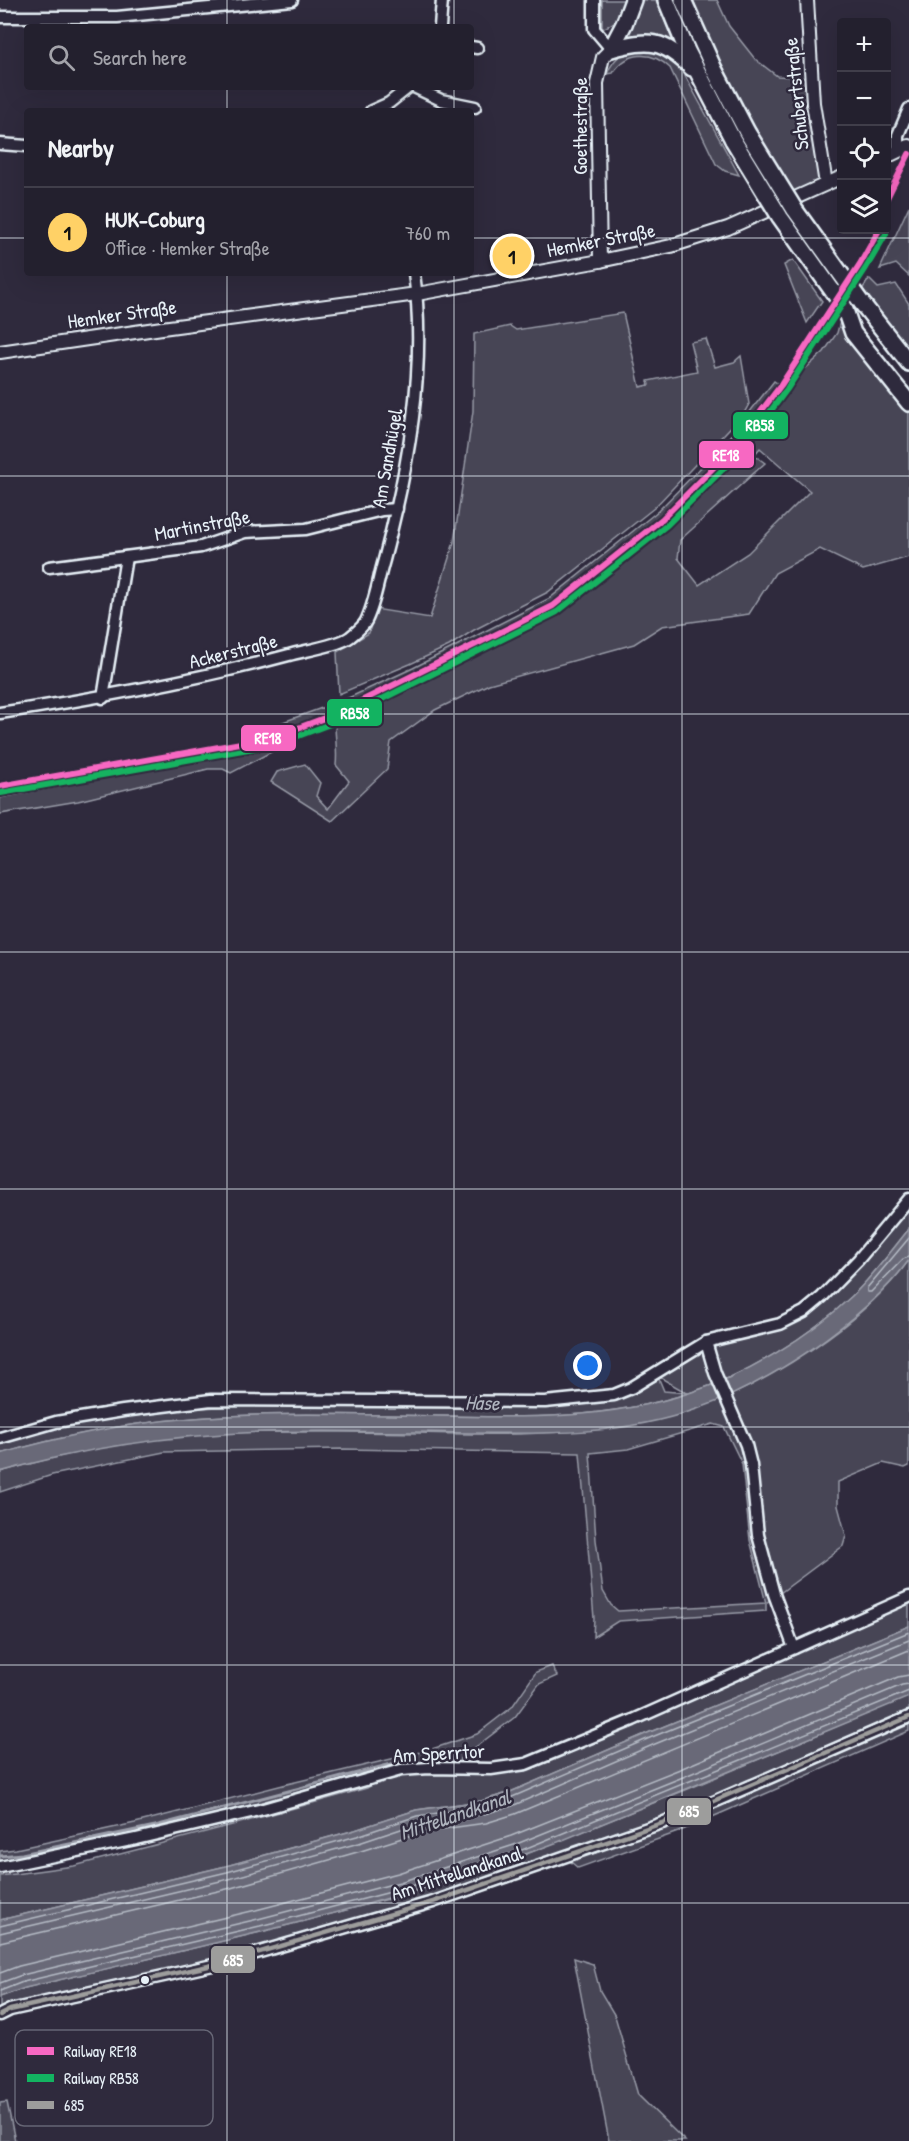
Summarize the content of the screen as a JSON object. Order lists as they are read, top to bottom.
{
  "streets": {
    "main road": ["Schubertstraße", "Goethestraße", "Hemker Straße"],
    "street": [
      "Am Sandhügel",
      "Martinstraße",
      "Ackerstraße",
      "Am Sperrtor",
      "Am Mittellandkanal"
    ]
  },
  "crossings": [
    ["Schubertstraße", "Hemker Straße"],
    ["Goethestraße", "Hemker Straße"],
    ["Hemker Straße", "Am Sandhügel"],
    ["Am Sandhügel", "Martinstraße"],
    ["Am Sandhügel", "Ackerstraße"]
  ],
  "water": ["Hase", "Mittellandkanal"],
  "lines": ["rail line RE18", "rail line RB58", "transit line 685"],
  "legend": ["Railway RE18", "Railway RB58", "685"],
  "page": {
    "map_buttons": ["+", "−"],
    "search": "Search here",
    "heading": "Nearby",
    "list": [
      {
        "mark": "1",
        "name": "HUK-Coburg",
        "note": "Office · Hemker Straße",
        "value": "760 m"
      }
    ],
    "pins": "1"
  }
}
